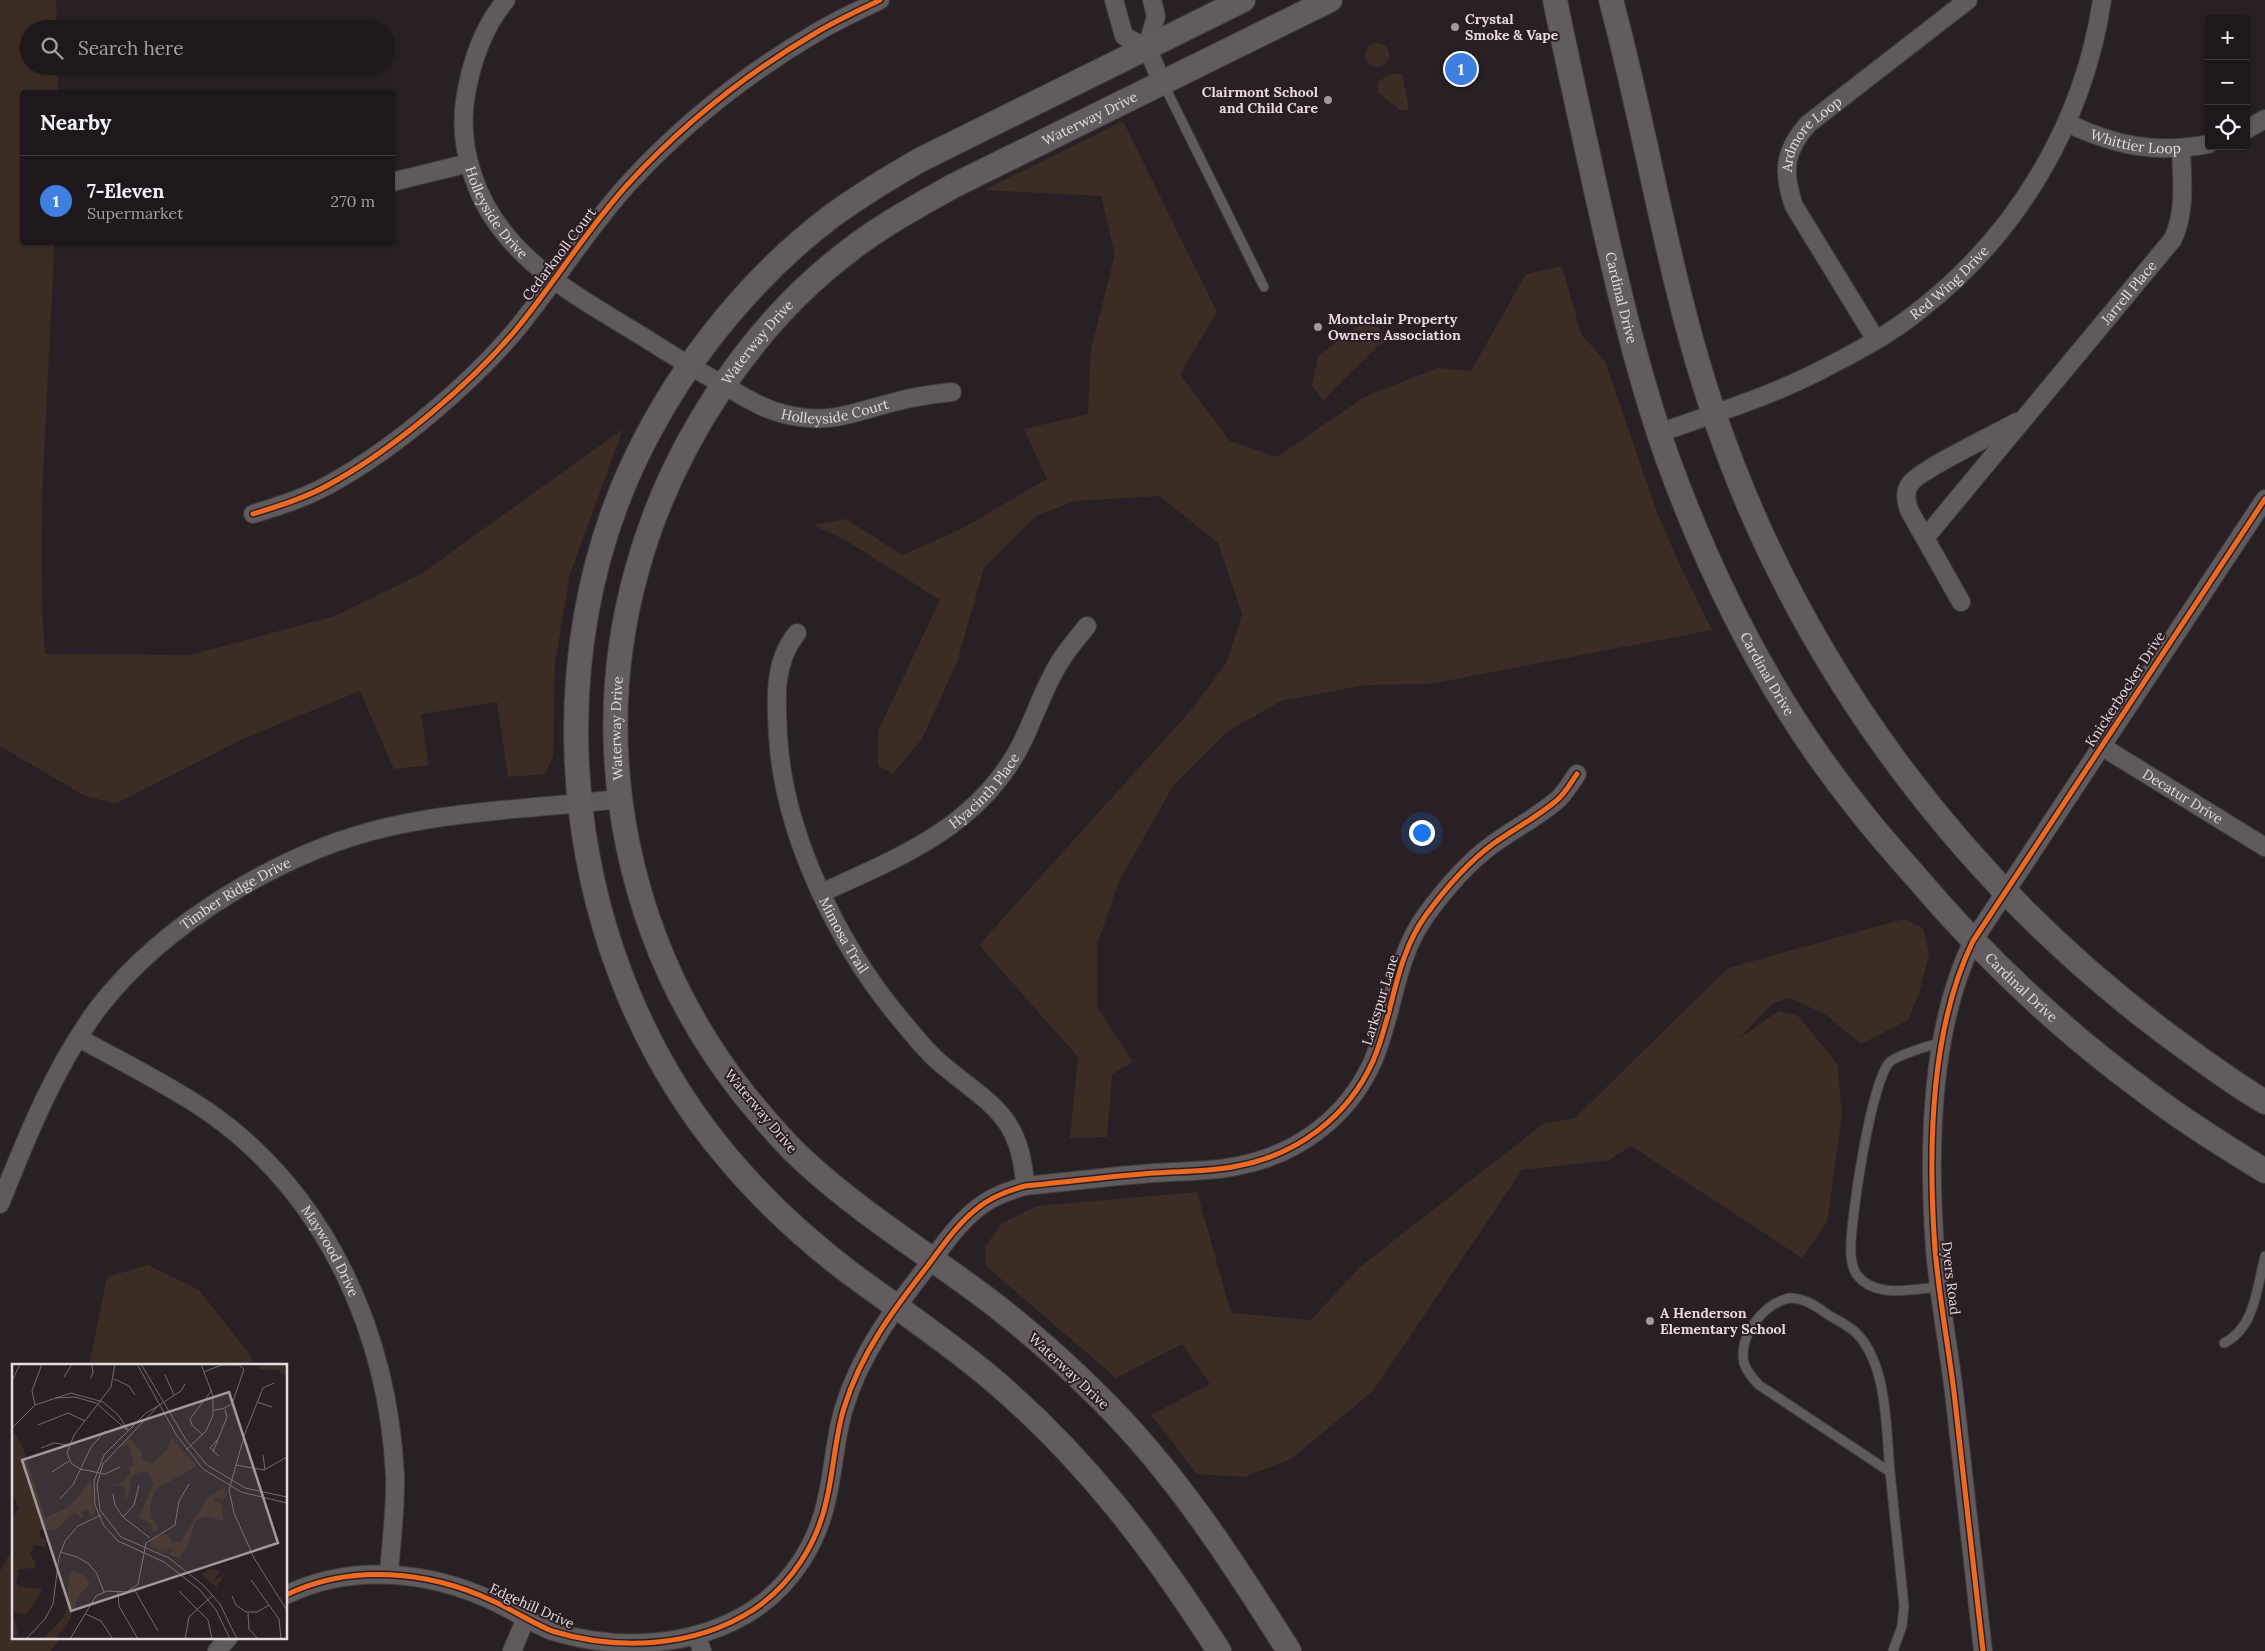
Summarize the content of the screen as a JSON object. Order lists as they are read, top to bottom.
{
  "streets": {
    "main road": ["Waterway Drive", "Cardinal Drive"],
    "street": [
      "Ardmore Loop",
      "Whittier Loop",
      "Holleyside Drive",
      "Cedarknoll Court",
      "Red Wing Drive",
      "Jarrell Place",
      "Holleyside Court",
      "Knickerbocker Drive",
      "Hyacinth Place",
      "Decatur Drive",
      "Timber Ridge Drive",
      "Mimosa Trail",
      "Larkspur Lane",
      "Maywood Drive",
      "Dyers Road",
      "Edgehill Drive"
    ]
  },
  "crossings": [
    ["Waterway Drive", "Holleyside Drive"],
    ["Waterway Drive", "Holleyside Court"],
    ["Waterway Drive", "Timber Ridge Drive"],
    ["Waterway Drive", "Larkspur Lane"],
    ["Waterway Drive", "Edgehill Drive"],
    ["Ardmore Loop", "Red Wing Drive"],
    ["Whittier Loop", "Red Wing Drive"],
    ["Whittier Loop", "Jarrell Place"],
    ["Holleyside Drive", "Cedarknoll Court"],
    ["Holleyside Drive", "Holleyside Court"],
    ["Red Wing Drive", "Cardinal Drive"],
    ["Cardinal Drive", "Dyers Road"],
    ["Knickerbocker Drive", "Decatur Drive"],
    ["Knickerbocker Drive", "Dyers Road"],
    ["Hyacinth Place", "Mimosa Trail"],
    ["Timber Ridge Drive", "Maywood Drive"],
    ["Mimosa Trail", "Larkspur Lane"],
    ["Larkspur Lane", "Edgehill Drive"],
    ["Maywood Drive", "Edgehill Drive"]
  ],
  "places": [
    "Crystal Smoke & Vape",
    "Clairmont School and Child Care",
    "Montclair Property Owners Association",
    "A Henderson Elementary School"
  ],
  "page": {
    "map_buttons": ["+", "−"],
    "search": "Search here",
    "pins": "1",
    "heading": "Nearby",
    "list": [
      {
        "mark": "1",
        "name": "7-Eleven",
        "note": "Supermarket",
        "value": "270 m"
      }
    ]
  }
}
